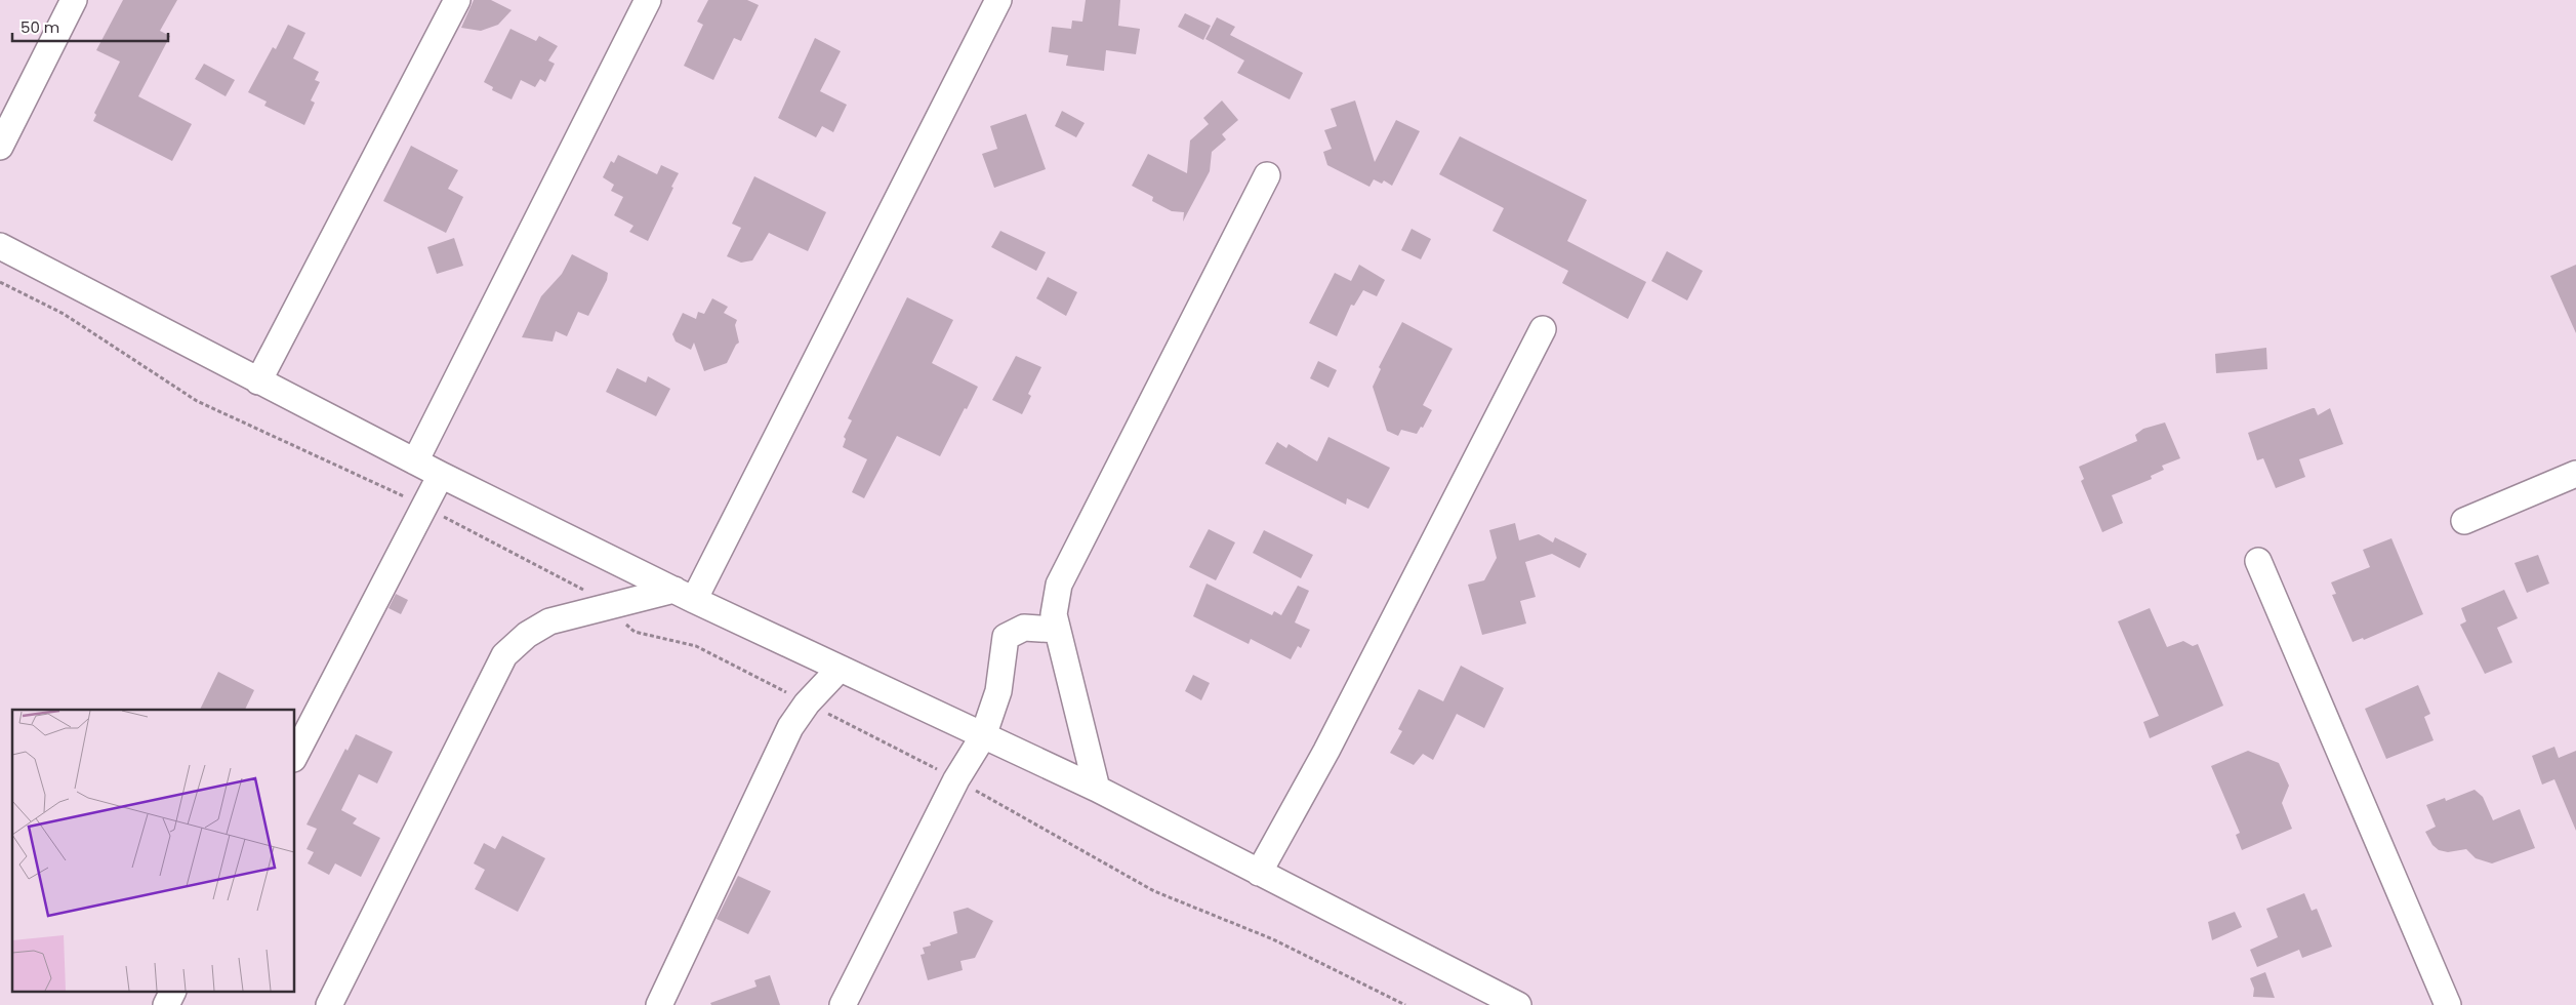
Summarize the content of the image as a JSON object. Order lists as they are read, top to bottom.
{
  "scale_bar": "50 m"
}
